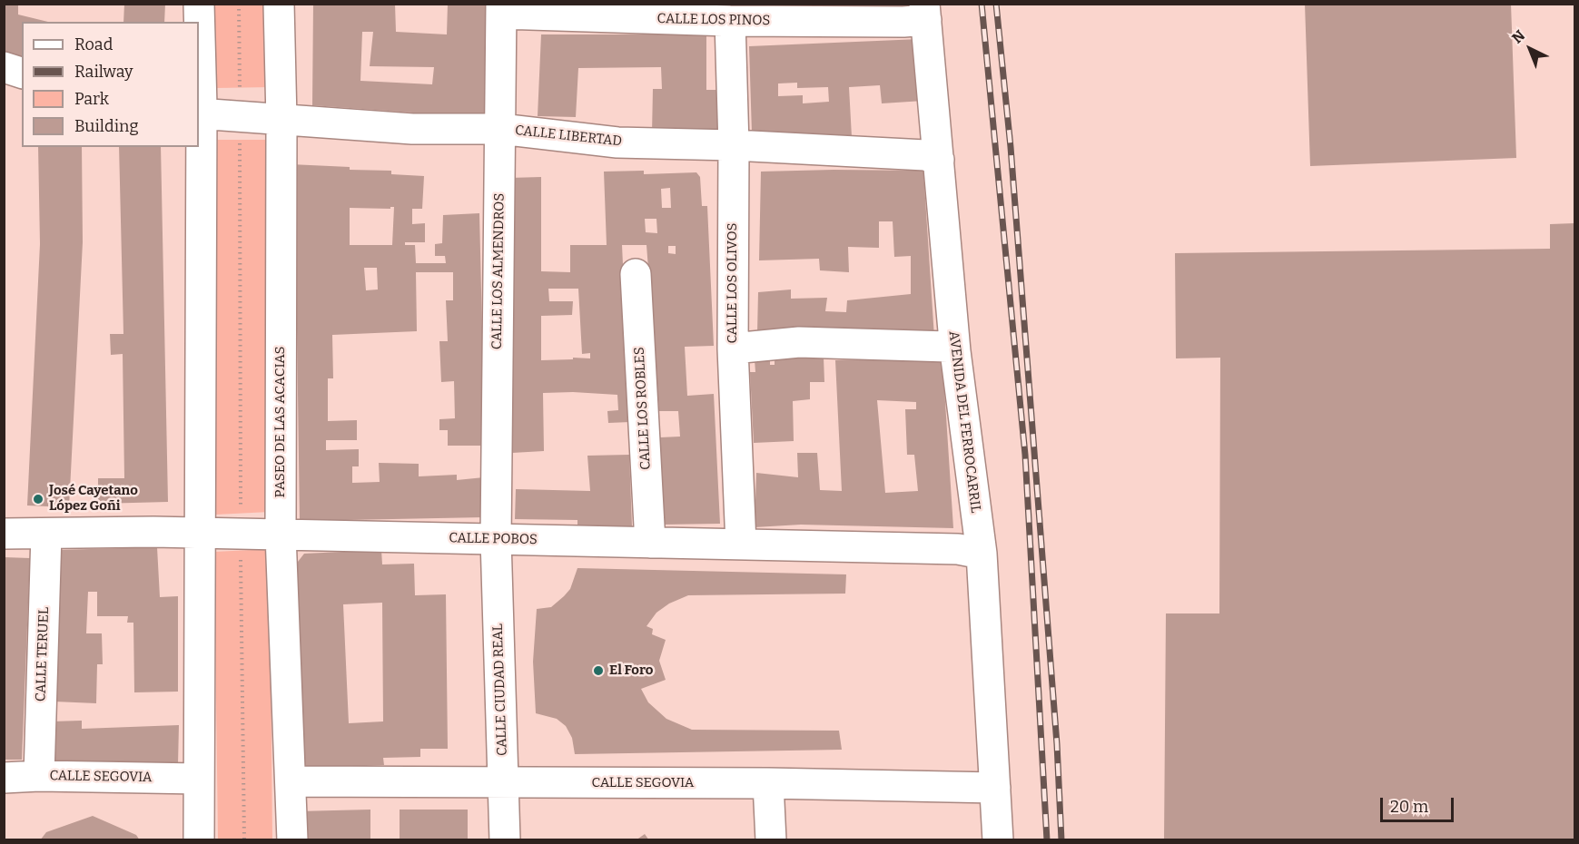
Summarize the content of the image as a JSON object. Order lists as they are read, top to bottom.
{
  "streets": {
    "street": [
      "CALLE LOS PINOS",
      "CALLE LIBERTAD",
      "CALLE LOS ALMENDROS",
      "CALLE LOS OLIVOS",
      "CALLE LOS ROBLES",
      "PASEO DE LAS ACACIAS",
      "AVENIDA DEL FERROCARRIL",
      "CALLE POBOS",
      "CALLE TERUEL",
      "CALLE CIUDAD REAL",
      "CALLE SEGOVIA"
    ]
  },
  "crossings": [
    ["CALLE LOS PINOS", "CALLE LOS ALMENDROS"],
    ["CALLE LOS PINOS", "CALLE LOS OLIVOS"],
    ["CALLE LOS PINOS", "AVENIDA DEL FERROCARRIL"],
    ["CALLE LIBERTAD", "CALLE LOS ALMENDROS"],
    ["CALLE LIBERTAD", "CALLE LOS OLIVOS"],
    ["CALLE LIBERTAD", "PASEO DE LAS ACACIAS"],
    ["CALLE LIBERTAD", "AVENIDA DEL FERROCARRIL"],
    ["CALLE LOS ALMENDROS", "CALLE POBOS"],
    ["CALLE LOS ALMENDROS", "CALLE CIUDAD REAL"],
    ["CALLE LOS OLIVOS", "CALLE POBOS"],
    ["CALLE LOS ROBLES", "CALLE POBOS"],
    ["PASEO DE LAS ACACIAS", "CALLE POBOS"],
    ["PASEO DE LAS ACACIAS", "CALLE SEGOVIA"],
    ["AVENIDA DEL FERROCARRIL", "CALLE POBOS"],
    ["AVENIDA DEL FERROCARRIL", "CALLE SEGOVIA"],
    ["CALLE POBOS", "CALLE TERUEL"],
    ["CALLE POBOS", "CALLE CIUDAD REAL"],
    ["CALLE TERUEL", "CALLE SEGOVIA"],
    ["CALLE CIUDAD REAL", "CALLE SEGOVIA"]
  ],
  "places": ["José Cayetano López Goñi", "El Foro"],
  "legend": [
    "Road",
    "Railway",
    "Park",
    "Building"
  ],
  "scale_bar": "20 m",
  "north": "top left"
}
